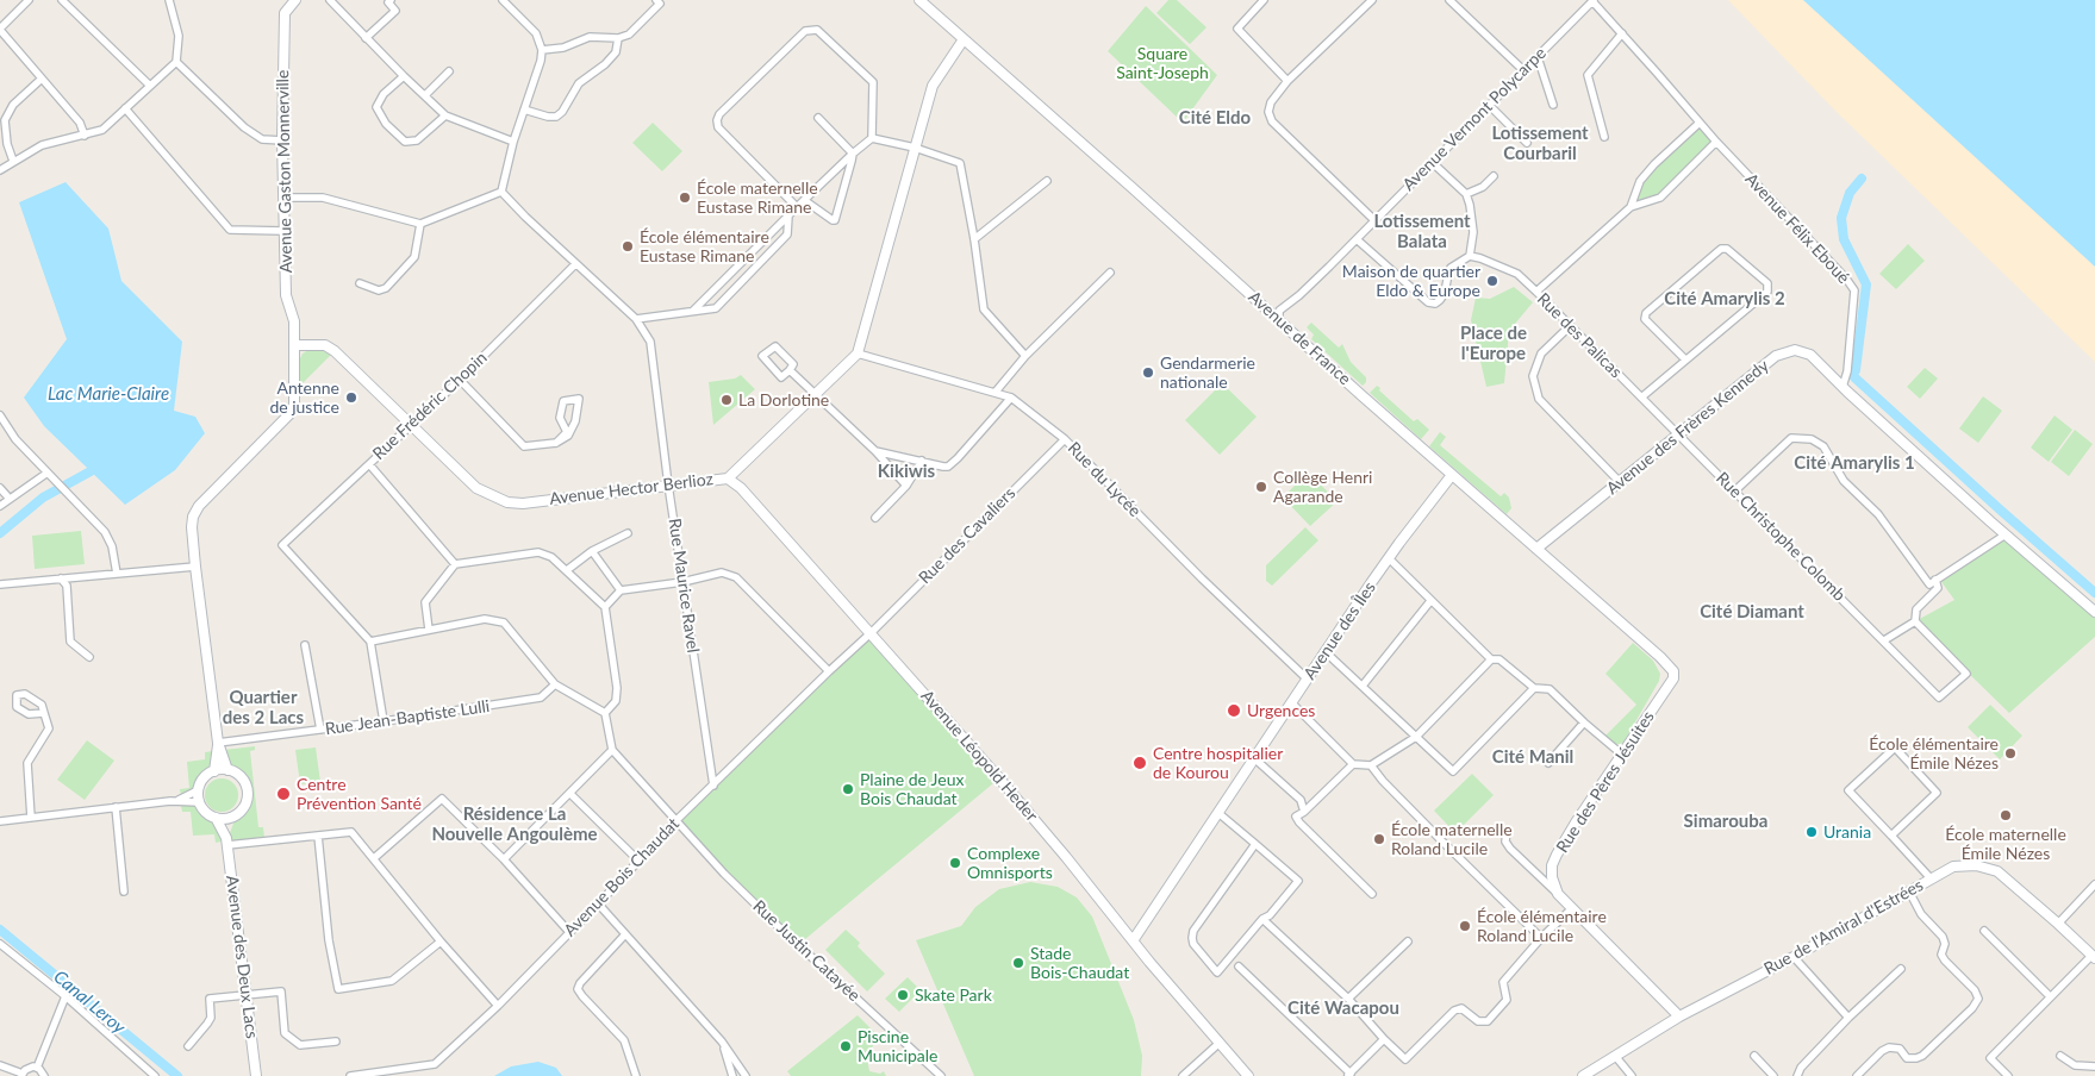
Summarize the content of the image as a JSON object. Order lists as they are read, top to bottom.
{
  "streets": {
    "street": [
      "Avenue Vernont Polycarpe",
      "Avenue Gaston Monnerville",
      "Avenue Félix Eboué",
      "Rue des Palicas",
      "Avenue de France",
      "Rue Frédéric Chopin",
      "Avenue des Frères Kennedy",
      "Rue du Lycée",
      "Avenue Hector Berlioz",
      "Rue des Cavaliers",
      "Rue Christophe Colomb",
      "Rue Maurice Ravel",
      "Avenue des Îles",
      "Rue Jean-Baptiste Lulli",
      "Avenue Léopold Heder",
      "Rue des Pères Jésuites",
      "Avenue Bois Chaudat",
      "Rue de l'Amiral d'Estrées",
      "Rue Justin Catayée",
      "Avenue des Deux Lacs"
    ]
  },
  "crossings": [
    ["Avenue Vernont Polycarpe", "Avenue Félix Eboué"],
    ["Avenue Vernont Polycarpe", "Avenue de France"],
    ["Avenue Gaston Monnerville", "Avenue Hector Berlioz"],
    ["Avenue Félix Eboué", "Avenue des Frères Kennedy"],
    ["Rue des Palicas", "Avenue des Frères Kennedy"],
    ["Rue des Palicas", "Rue Christophe Colomb"],
    ["Avenue de France", "Avenue des Frères Kennedy"],
    ["Avenue de France", "Avenue des Îles"],
    ["Avenue de France", "Rue des Pères Jésuites"],
    ["Rue Frédéric Chopin", "Avenue Hector Berlioz"],
    ["Rue Frédéric Chopin", "Rue Maurice Ravel"],
    ["Avenue des Frères Kennedy", "Rue Christophe Colomb"],
    ["Rue du Lycée", "Avenue Hector Berlioz"],
    ["Rue du Lycée", "Rue des Cavaliers"],
    ["Rue du Lycée", "Avenue des Îles"],
    ["Avenue Hector Berlioz", "Rue Maurice Ravel"],
    ["Avenue Hector Berlioz", "Avenue Léopold Heder"],
    ["Rue des Cavaliers", "Avenue Léopold Heder"],
    ["Rue des Cavaliers", "Avenue Bois Chaudat"],
    ["Rue Maurice Ravel", "Avenue Bois Chaudat"],
    ["Avenue des Îles", "Avenue Léopold Heder"],
    ["Avenue Léopold Heder", "Avenue Bois Chaudat"],
    ["Avenue Bois Chaudat", "Rue Justin Catayée"]
  ],
  "districts": [
    "Cité Eldo",
    "Lotissement Courbaril",
    "Lotissement Balata",
    "Cité Amarylis 2",
    "Place de l'Europe",
    "Cité Amarylis 1",
    "Kikiwis",
    "Cité Diamant",
    "Quartier des 2 Lacs",
    "Cité Manil",
    "Résidence La Nouvelle Angoulème",
    "Simarouba",
    "Cité Wacapou"
  ],
  "water": ["Lac Marie-Claire", "Canal Leroy"],
  "parks": ["Square Saint-Joseph"],
  "places": [
    "École maternelle Eustase Rimane",
    "École élémentaire Eustase Rimane",
    "Maison de quartier Eldo & Europe",
    "Gendarmerie nationale",
    "Antenne de justice",
    "La Dorlotine",
    "Collège Henri Agarande",
    "Urgences",
    "École élémentaire Émile Nézes",
    "Centre hospitalier de Kourou",
    "Plaine de Jeux Bois Chaudat",
    "Centre Prévention Santé",
    "École maternelle Émile Nézes",
    "Urania",
    "École maternelle Roland Lucile",
    "Complexe Omnisports",
    "École élémentaire Roland Lucile",
    "Stade Bois-Chaudat",
    "Skate Park",
    "Piscine Municipale"
  ]
}
